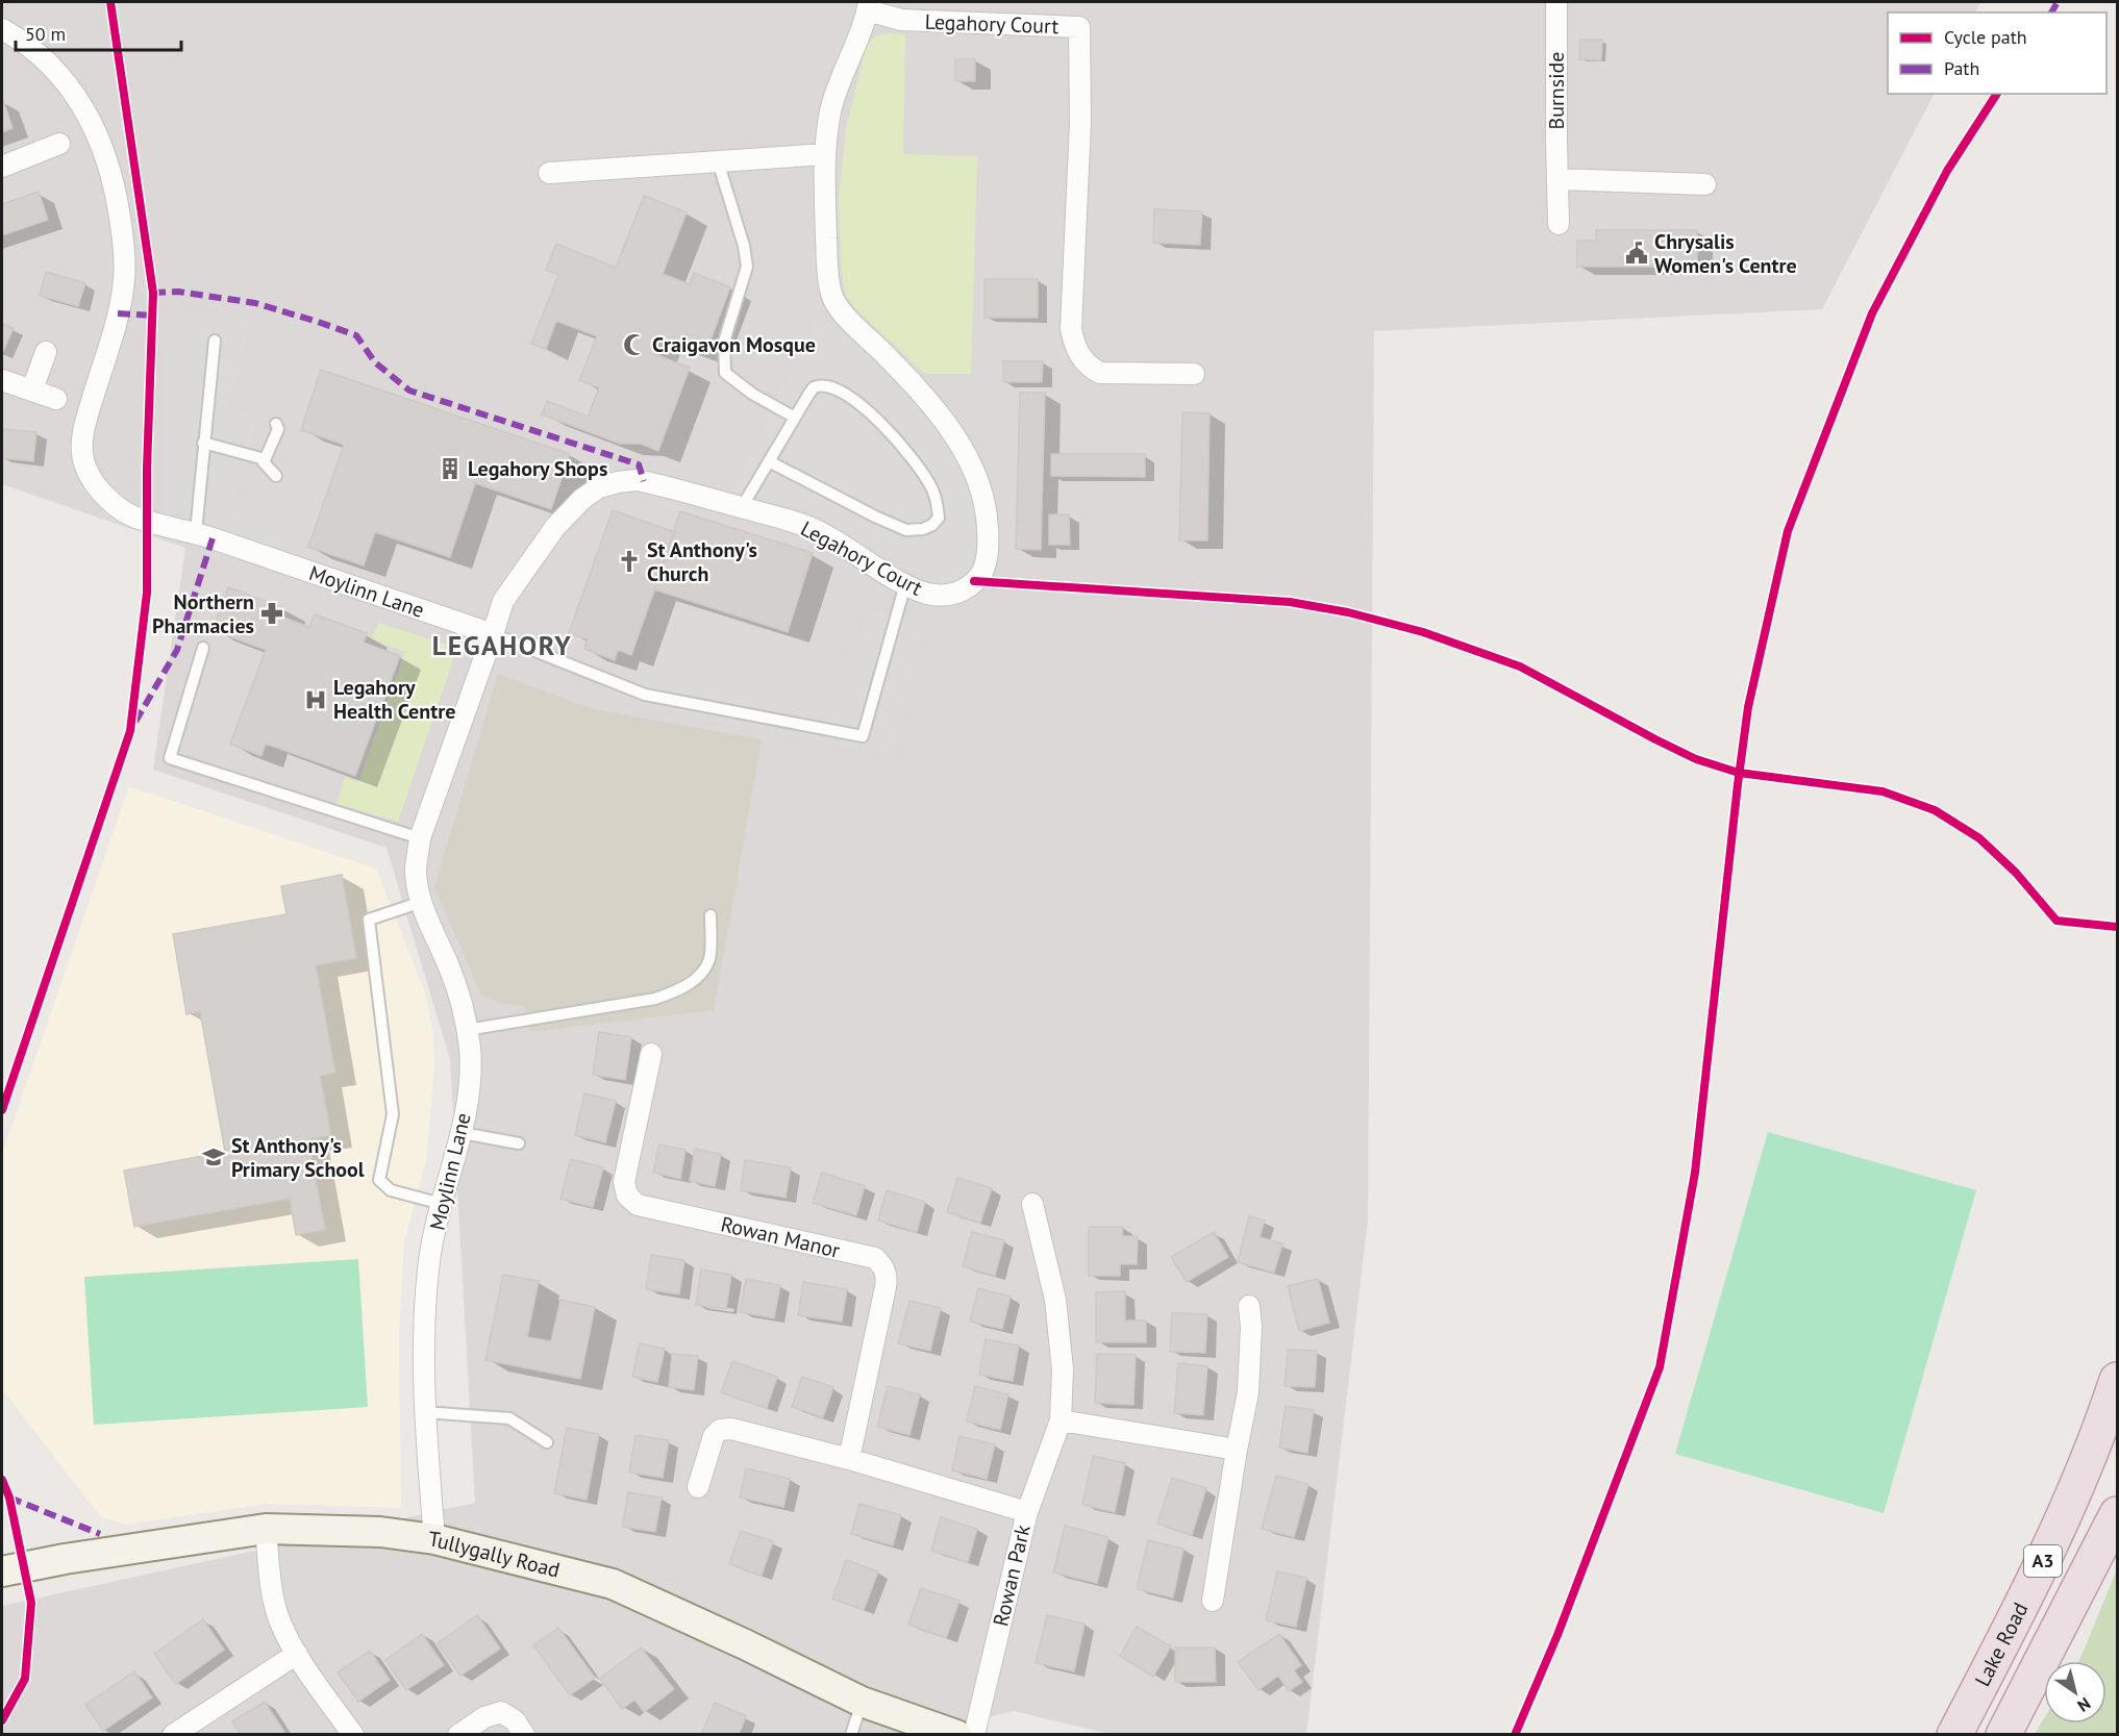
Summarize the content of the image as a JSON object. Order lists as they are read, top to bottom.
{
  "streets": {
    "highway": ["A3", "Lake Road"],
    "street": [
      "Legahory Court",
      "Burnside",
      "Moylinn Lane",
      "Rowan Manor",
      "Tullygally Road",
      "Rowan Park"
    ]
  },
  "crossings": [
    ["Legahory Court", "Moylinn Lane"],
    ["Moylinn Lane", "Tullygally Road"]
  ],
  "districts": ["LEGAHORY"],
  "places": {
    "public building": ["Chrysalis Women's Centre"],
    "mosque": ["Craigavon Mosque"],
    "building": ["Legahory Shops"],
    "church": ["St Anthony's Church"],
    "pharmacy": ["Northern Pharmacies"],
    "hospital": ["Legahory Health Centre"],
    "school or university": ["St Anthony's Primary School"]
  },
  "legend": ["Cycle path", "Path"],
  "scale_bar": "50 m",
  "north": "bottom right"
}
